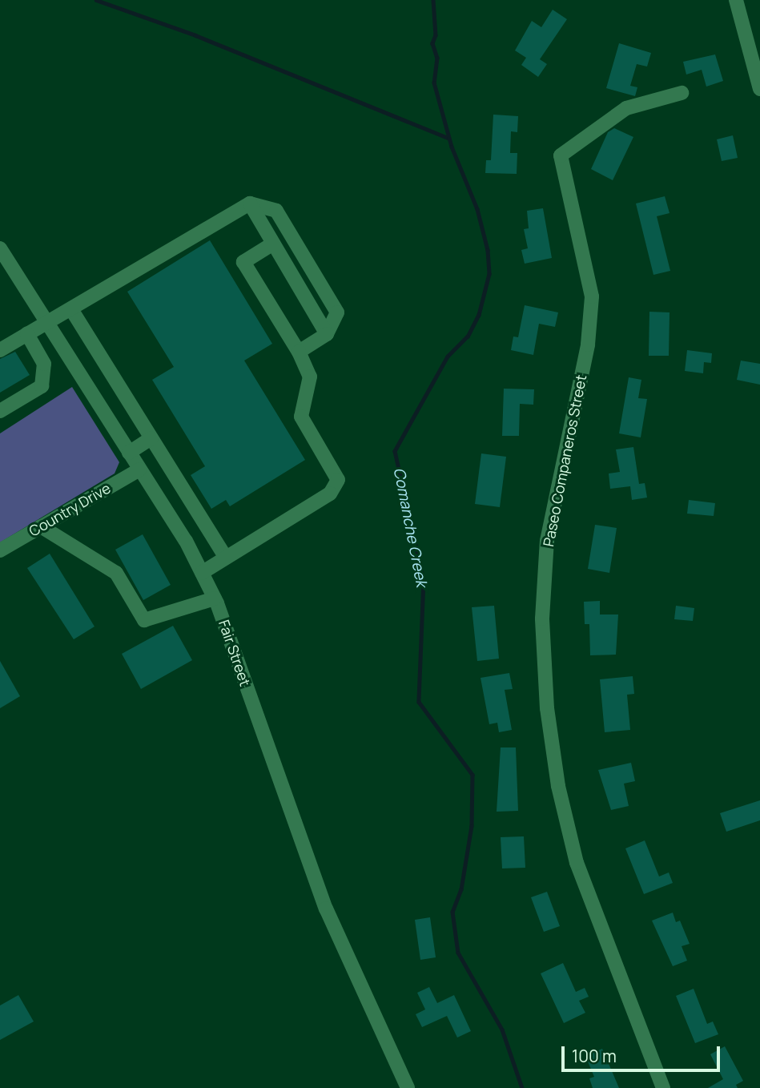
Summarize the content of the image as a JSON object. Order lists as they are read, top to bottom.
{
  "streets": {
    "street": ["Paseo Companeros Street", "Country Drive", "Fair Street"]
  },
  "crossings": [
    ["Country Drive", "Fair Street"]
  ],
  "water": ["Comanche Creek"],
  "scale_bar": "100 m"
}
